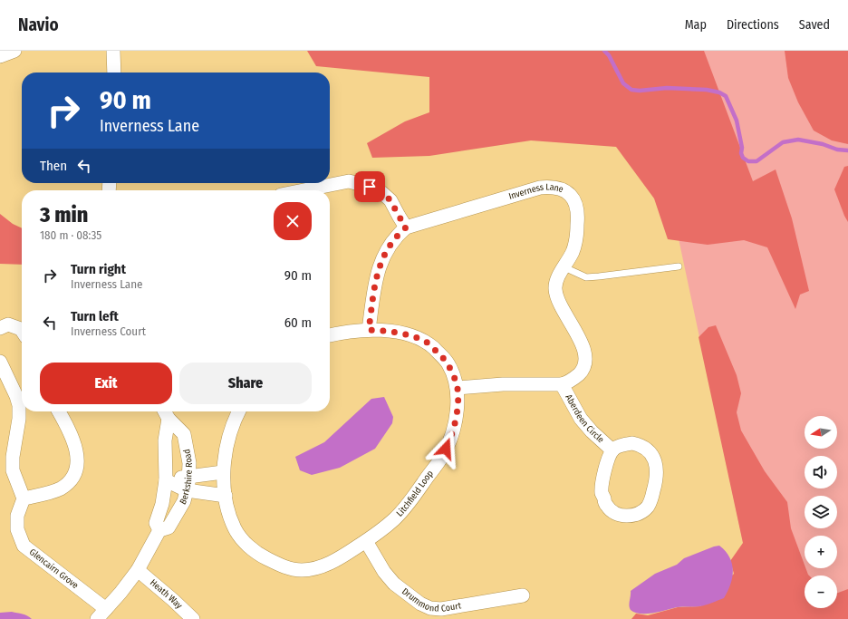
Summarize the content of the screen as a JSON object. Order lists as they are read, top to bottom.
{
  "streets": {
    "street": [
      "Inverness Lane",
      "Aberdeen Circle",
      "Berkshire Road",
      "Litchfield Loop",
      "Glencairn Grove",
      "Heath Way",
      "Drummond Court"
    ]
  },
  "crossings": [
    ["Inverness Lane", "Aberdeen Circle"],
    ["Inverness Lane", "Litchfield Loop"],
    ["Berkshire Road", "Glencairn Grove"],
    ["Berkshire Road", "Heath Way"],
    ["Litchfield Loop", "Drummond Court"]
  ],
  "north": "left",
  "page": {
    "header": "Navio",
    "nav": ["Map", "Directions", "Saved"],
    "turn": ["90 m", "Inverness Lane"],
    "then": "Then",
    "heading": ["3 min", "180 m · 08:35"],
    "list": [
      {
        "name": "Turn right",
        "note": "Inverness Lane",
        "value": "90 m"
      },
      {
        "name": "Turn left",
        "note": "Inverness Court",
        "value": "60 m"
      }
    ],
    "buttons": ["Exit", "Share"],
    "map_buttons": ["+", "−"]
  }
}
